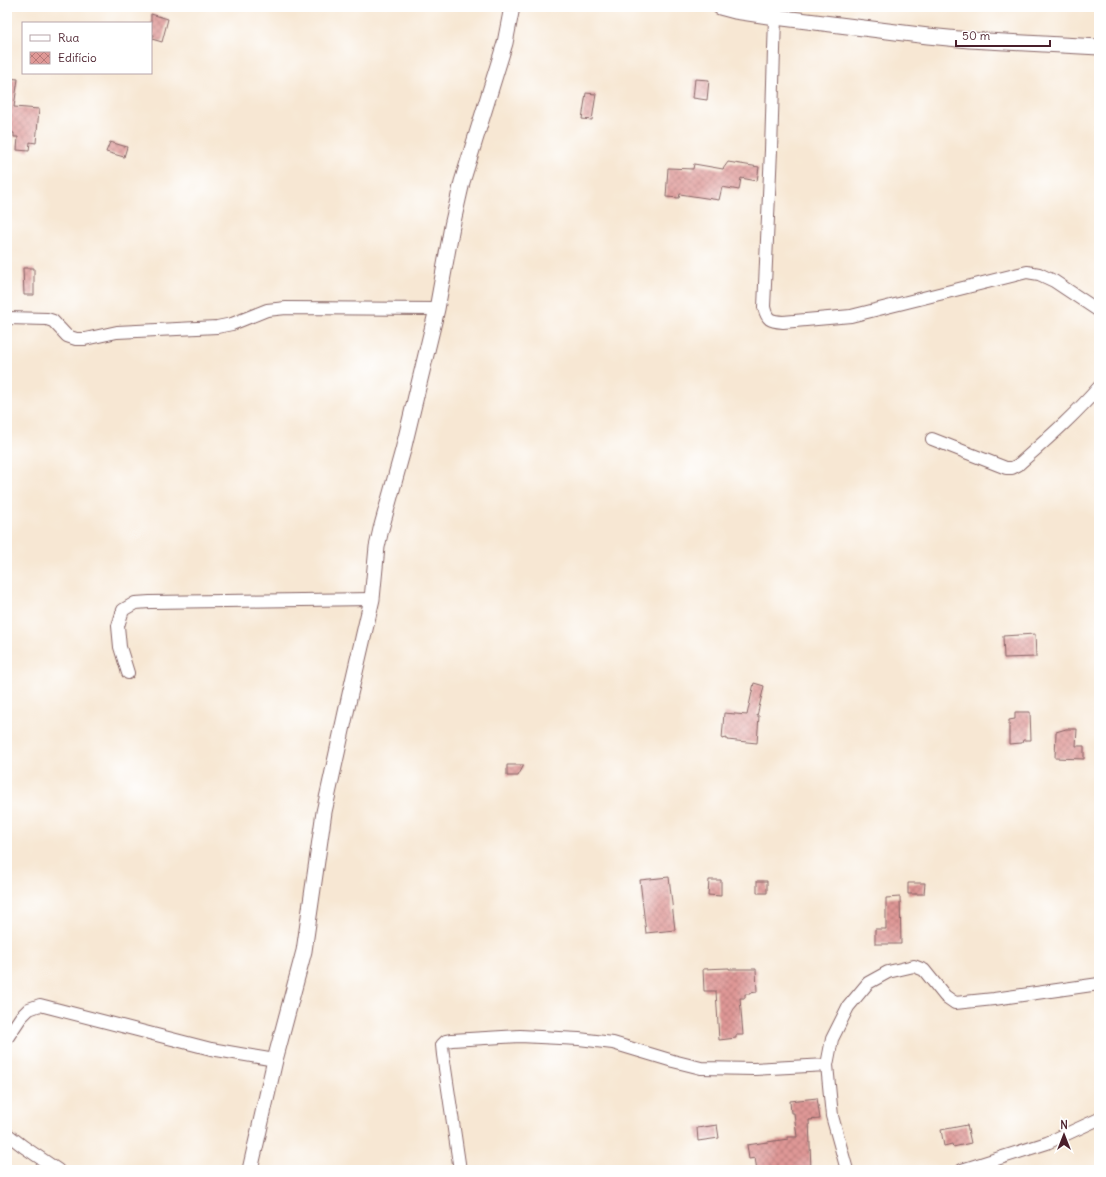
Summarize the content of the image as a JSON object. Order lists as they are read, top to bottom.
{
  "legend": ["Rua", "Edifício"],
  "scale_bar": "50 m",
  "north": "top"
}
